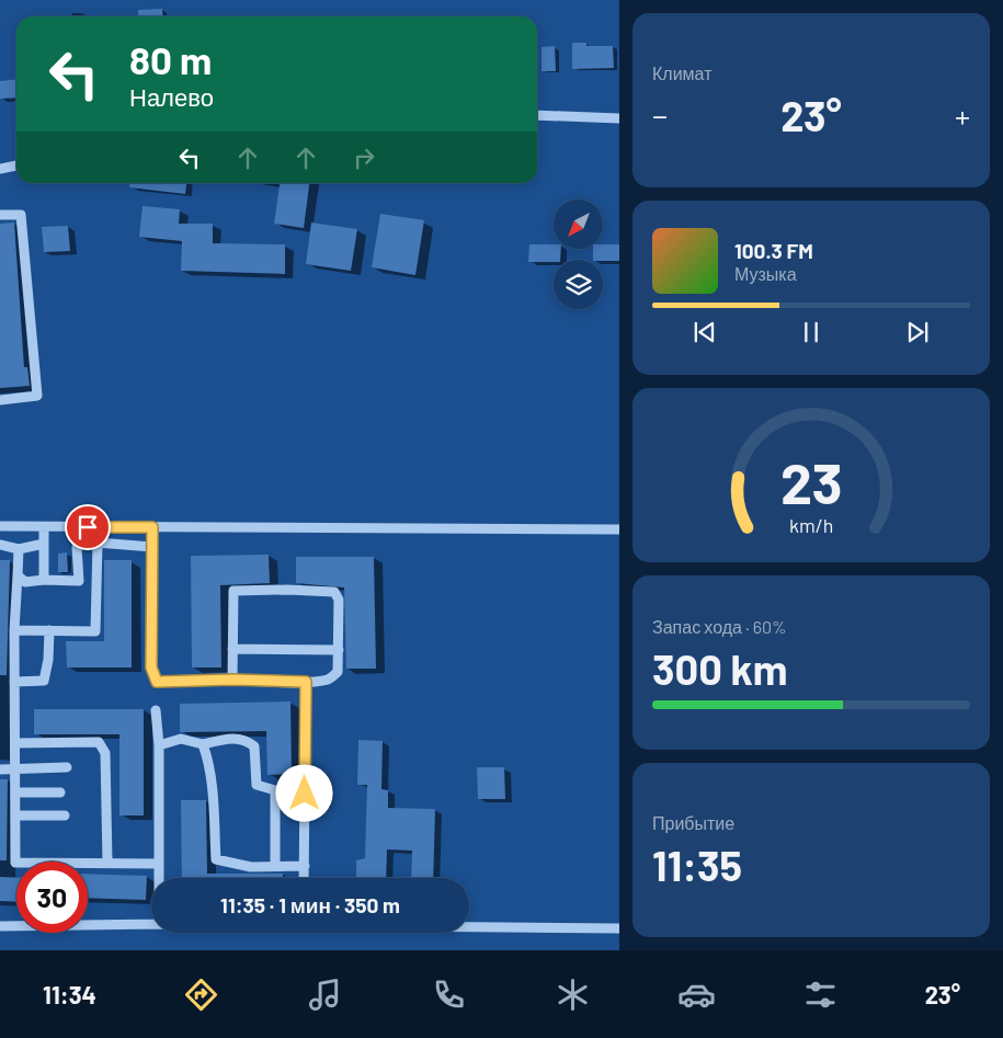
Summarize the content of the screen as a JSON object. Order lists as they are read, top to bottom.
{
  "north": "bottom left",
  "page": {
    "tile": [
      "Климат",
      ["Запас хода · 60%", "300 km"],
      ["Прибытие", "11:35"]
    ],
    "turn": ["80 m", "Налево"],
    "heat": ["−", "23°", "+"],
    "song": ["100.3 FM", "Музыка"],
    "limit": "30",
    "trip": "11:35 · 1 мин · 350 m",
    "tabs": ["11:34", "23°"],
    "gauge": ["23", "km/h"]
  }
}
